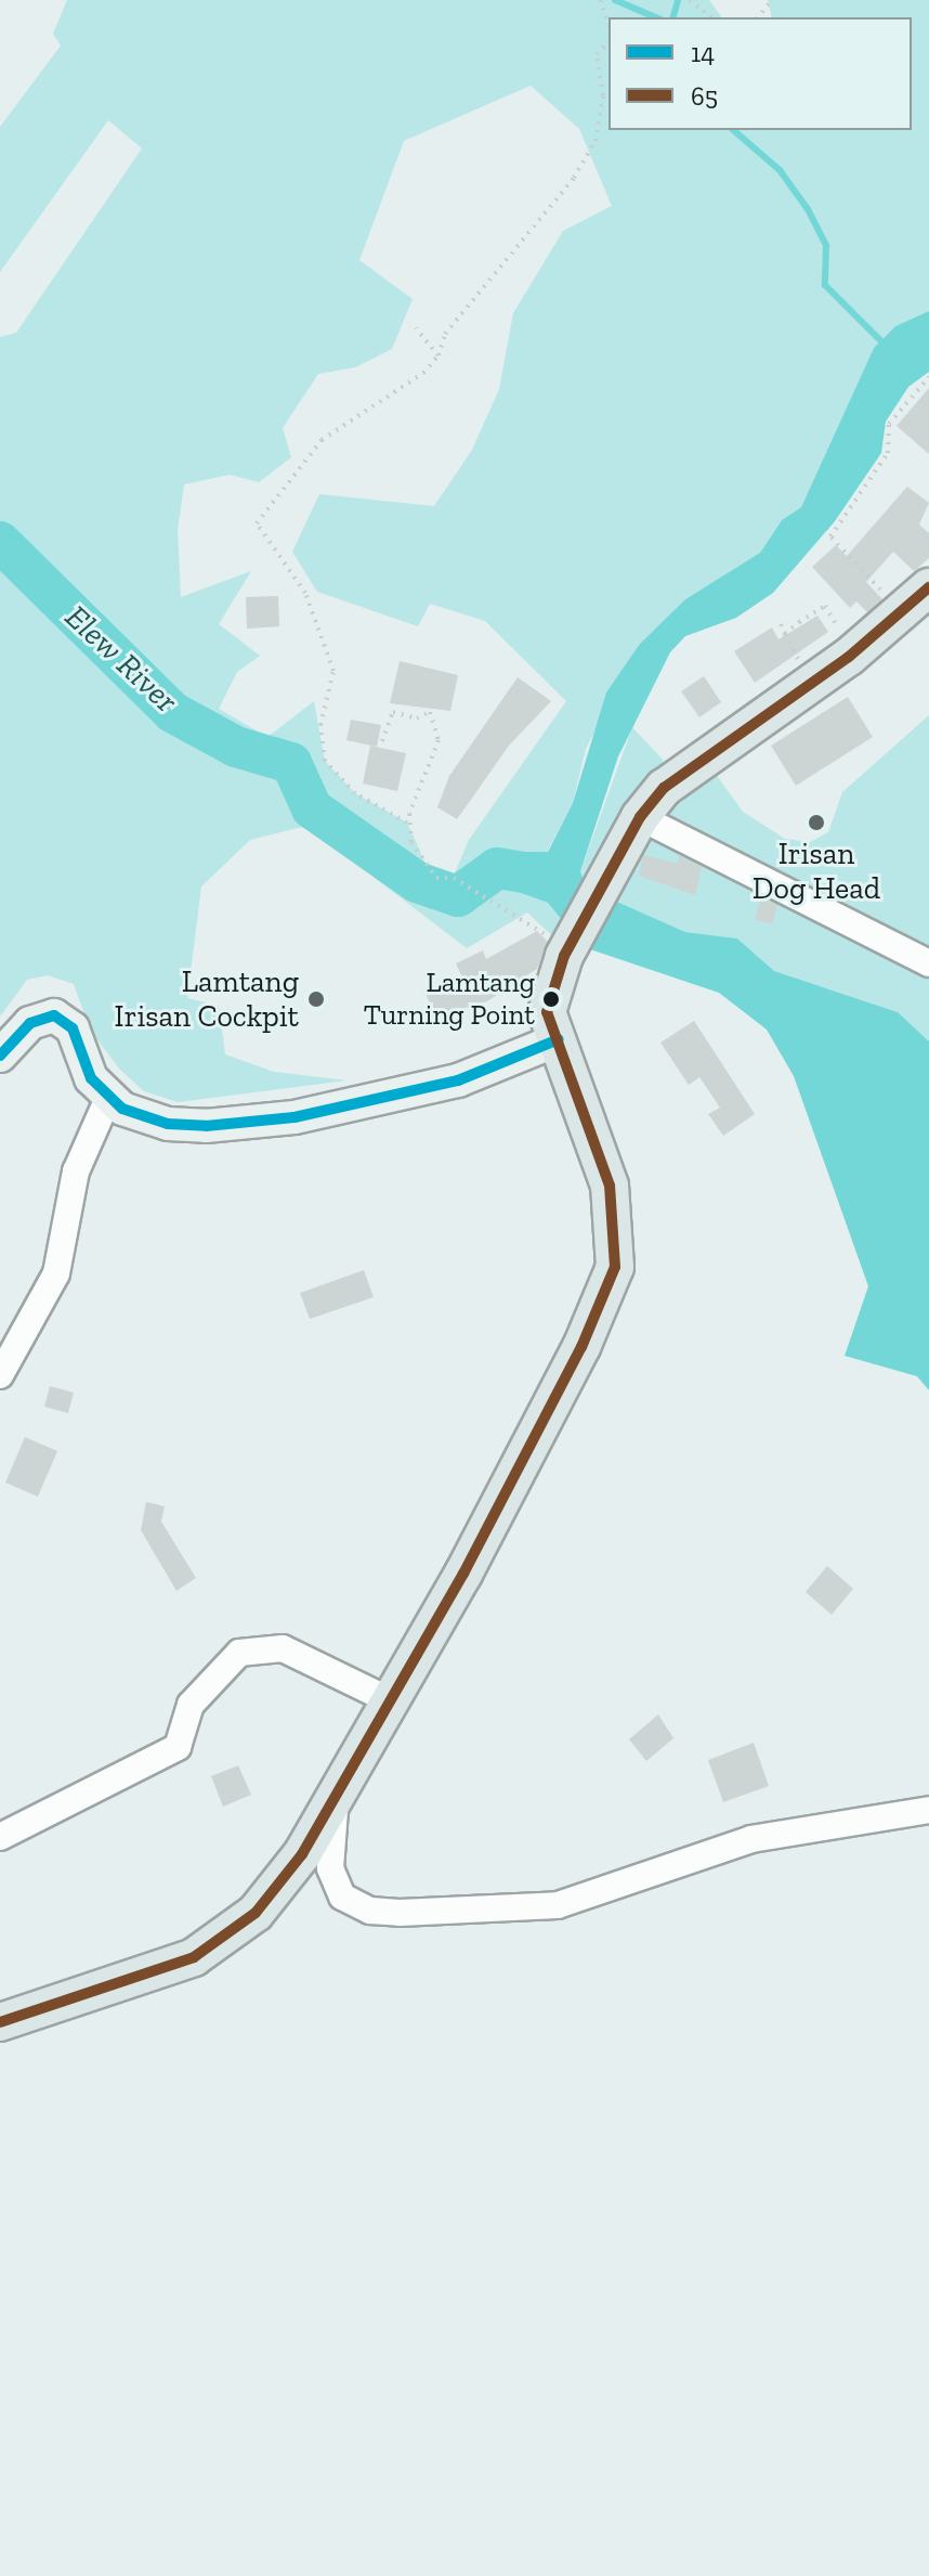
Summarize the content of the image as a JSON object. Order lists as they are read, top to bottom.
{
  "water": ["Elew River"],
  "places": ["Irisan Dog Head", "Lamtang Irisan Cockpit", "Lamtang Turning Point"],
  "lines": ["transit line 65", "transit line 14"],
  "legend": ["14", "65"]
}
